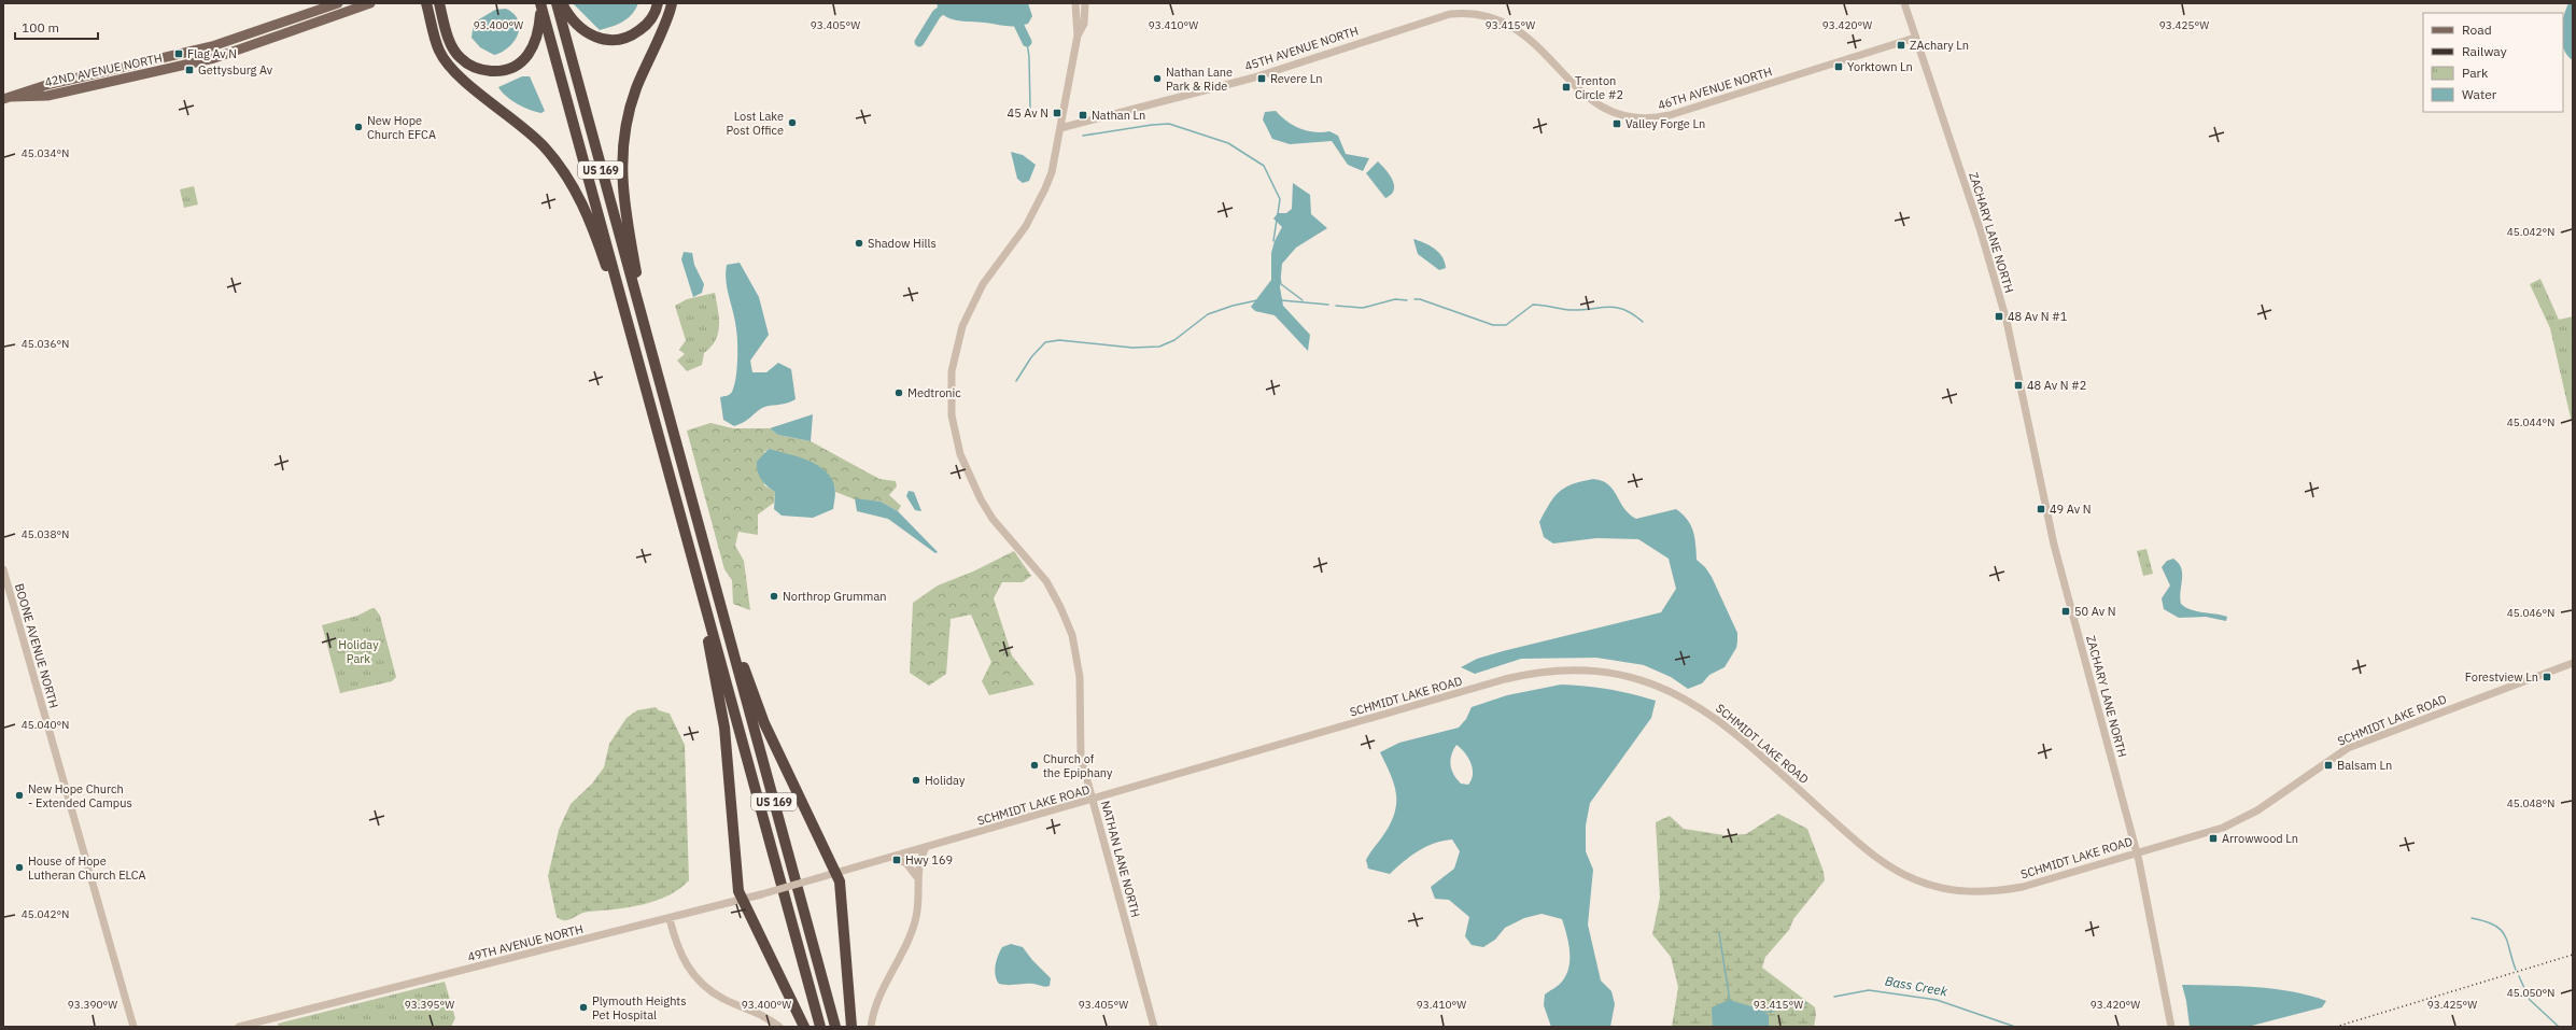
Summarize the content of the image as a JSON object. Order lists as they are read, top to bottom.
{
  "streets": {
    "highway": ["US 169"],
    "main road": ["42ND AVENUE NORTH"],
    "street": [
      "45TH AVENUE NORTH",
      "46TH AVENUE NORTH",
      "ZACHARY LANE NORTH",
      "BOONE AVENUE NORTH",
      "SCHMIDT LAKE ROAD",
      "NATHAN LANE NORTH",
      "49TH AVENUE NORTH"
    ]
  },
  "crossings": [
    ["45TH AVENUE NORTH", "46TH AVENUE NORTH"],
    ["45TH AVENUE NORTH", "NATHAN LANE NORTH"],
    ["46TH AVENUE NORTH", "ZACHARY LANE NORTH"],
    ["ZACHARY LANE NORTH", "SCHMIDT LAKE ROAD"],
    ["SCHMIDT LAKE ROAD", "NATHAN LANE NORTH"],
    ["SCHMIDT LAKE ROAD", "49TH AVENUE NORTH"]
  ],
  "water": ["Bass Creek"],
  "parks": ["Holiday Park"],
  "places": {
    "transit": [
      "ZAchary Ln",
      "Flag Av N",
      "Yorktown Ln",
      "Gettysburg Av",
      "Revere Ln",
      "Trenton Circle #2",
      "45 Av N",
      "Nathan Ln",
      "Valley Forge Ln",
      "48 Av N #1",
      "48 Av N #2",
      "49 Av N",
      "50 Av N",
      "Forestview Ln",
      "Balsam Ln",
      "Arrowwood Ln",
      "Hwy 169"
    ],
    "other": [
      "Nathan Lane Park & Ride",
      "Lost Lake Post Office",
      "New Hope Church EFCA",
      "Shadow Hills",
      "Medtronic",
      "Northrop Grumman",
      "Church of the Epiphany",
      "Holiday",
      "New Hope Church - Extended Campus",
      "House of Hope Lutheran Church ELCA",
      "Plymouth Heights Pet Hospital"
    ]
  },
  "legend": [
    "Road",
    "Railway",
    "Park",
    "Water"
  ],
  "scale_bar": "100 m",
  "coordinates": [
    "93.400°W",
    "93.405°W",
    "93.410°W",
    "93.415°W",
    "93.420°W",
    "93.425°W",
    "45.034°N",
    "45.042°N",
    "45.036°N",
    "45.044°N",
    "45.038°N",
    "45.046°N",
    "45.040°N",
    "45.048°N",
    "45.050°N",
    "93.390°W",
    "93.395°W"
  ]
}
